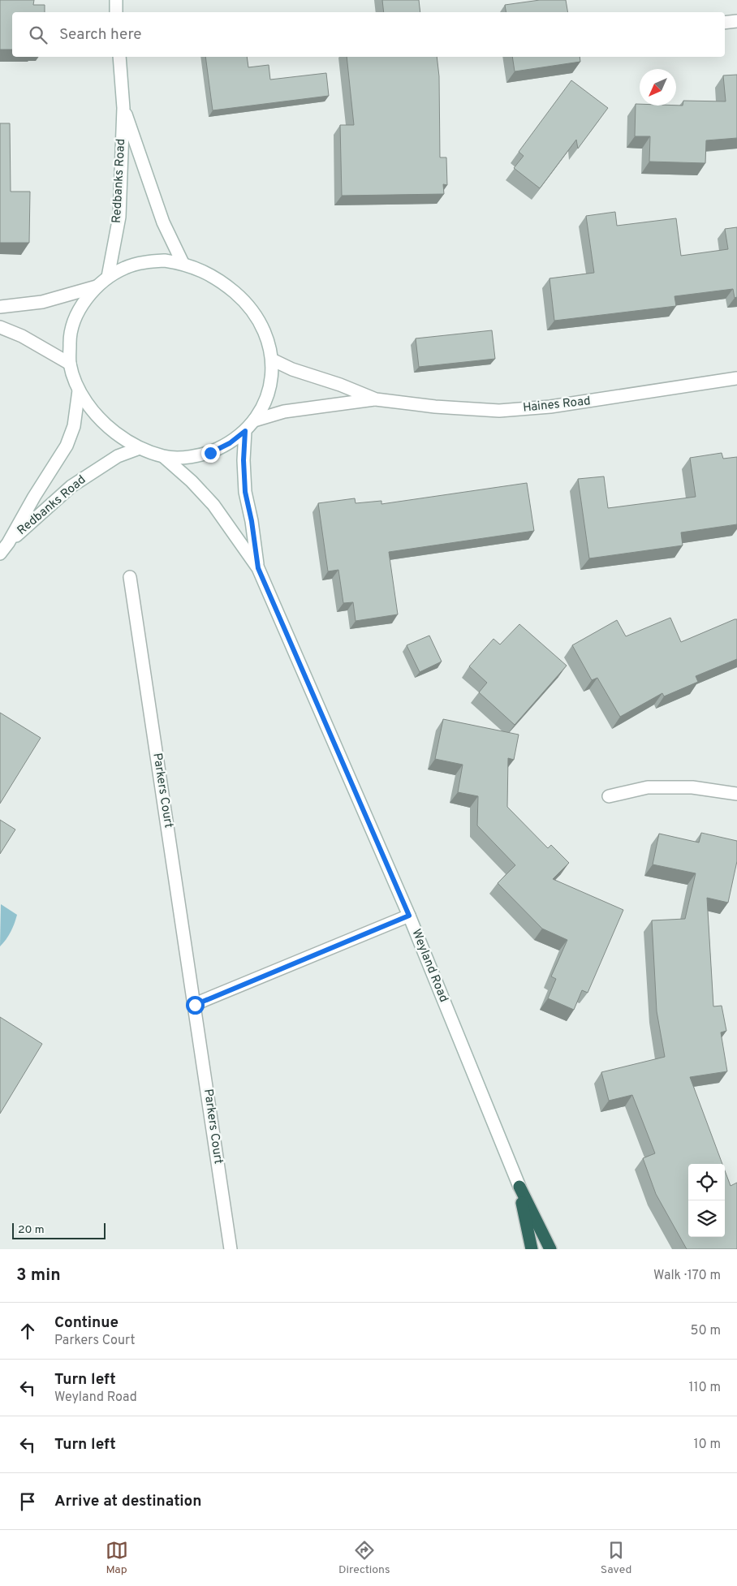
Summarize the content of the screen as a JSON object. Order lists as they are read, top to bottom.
{
  "streets": {
    "main road": [
      "Redbanks Road",
      "Haines Road",
      "Parkers Court",
      "Weyland Road"
    ]
  },
  "scale_bar": "20 m",
  "north": "bottom left",
  "page": {
    "search": "Search here",
    "scale": "20 m",
    "heading": ["3 min", "Walk · 170 m"],
    "list": [
      ["Continue", "Parkers Court", "50 m"],
      ["Turn left", "Weyland Road", "110 m"],
      ["Turn left", "10 m"],
      "Arrive at destination"
    ],
    "nav": ["Map", "Directions", "Saved"]
  }
}
